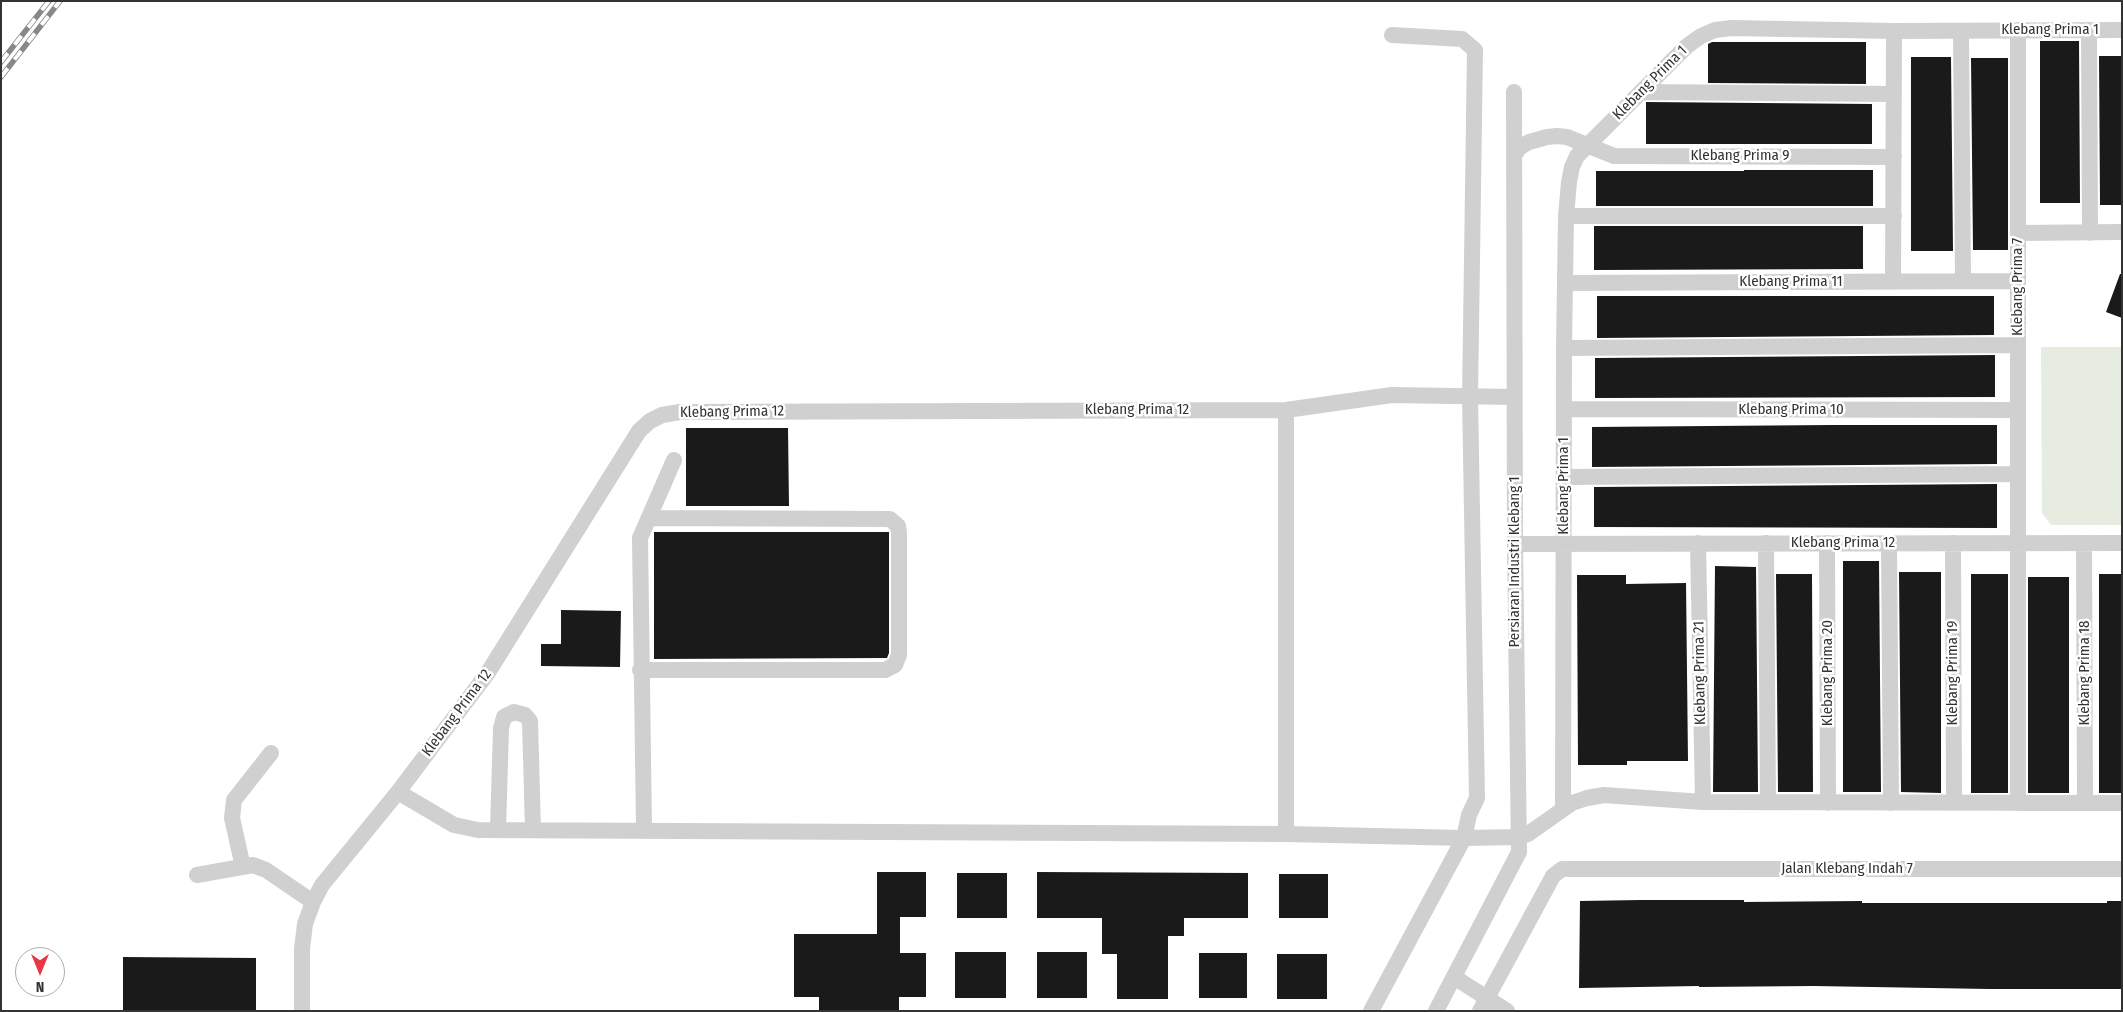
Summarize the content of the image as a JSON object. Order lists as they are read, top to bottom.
{
  "streets": {
    "street": [
      "Klebang Prima 1",
      "Klebang Prima 9",
      "Klebang Prima 11",
      "Klebang Prima 7",
      "Klebang Prima 12",
      "Klebang Prima 10",
      "Persiaran Industri Klebang 1",
      "Klebang Prima 21",
      "Klebang Prima 20",
      "Klebang Prima 19",
      "Klebang Prima 18",
      "Jalan Klebang Indah 7"
    ]
  },
  "crossings": [
    ["Klebang Prima 1", "Klebang Prima 9"],
    ["Klebang Prima 1", "Klebang Prima 11"],
    ["Klebang Prima 1", "Klebang Prima 7"],
    ["Klebang Prima 1", "Klebang Prima 12"],
    ["Klebang Prima 1", "Klebang Prima 10"],
    ["Klebang Prima 9", "Persiaran Industri Klebang 1"],
    ["Klebang Prima 11", "Klebang Prima 7"],
    ["Klebang Prima 7", "Klebang Prima 12"],
    ["Klebang Prima 7", "Klebang Prima 10"],
    ["Klebang Prima 12", "Persiaran Industri Klebang 1"],
    ["Klebang Prima 12", "Klebang Prima 21"],
    ["Klebang Prima 12", "Klebang Prima 20"],
    ["Klebang Prima 12", "Klebang Prima 19"],
    ["Klebang Prima 12", "Klebang Prima 18"]
  ],
  "north": "bottom"
}
